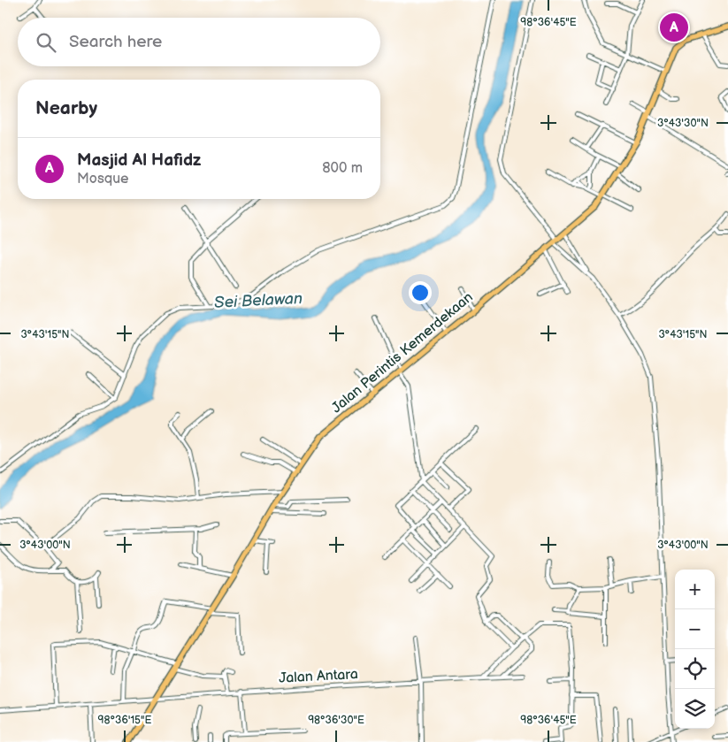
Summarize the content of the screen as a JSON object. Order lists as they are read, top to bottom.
{
  "streets": {
    "main road": ["Jalan Perintis Kemerdekaan"],
    "street": ["Jalan Antara"]
  },
  "crossings": [
    ["Jalan Perintis Kemerdekaan", "Jalan Antara"]
  ],
  "water": ["Sei Belawan"],
  "page": {
    "pins": "A",
    "search": "Search here",
    "heading": "Nearby",
    "list": [
      {
        "mark": "A",
        "name": "Masjid Al Hafidz",
        "note": "Mosque",
        "value": "800 m"
      }
    ],
    "map_buttons": ["+", "−"]
  },
  "coordinates": [
    "98°36'45\"E",
    "3°43'30\"N",
    "3°43'15\"N",
    "3°43'00\"N",
    "98°36'15\"E",
    "98°36'30\"E"
  ]
}
